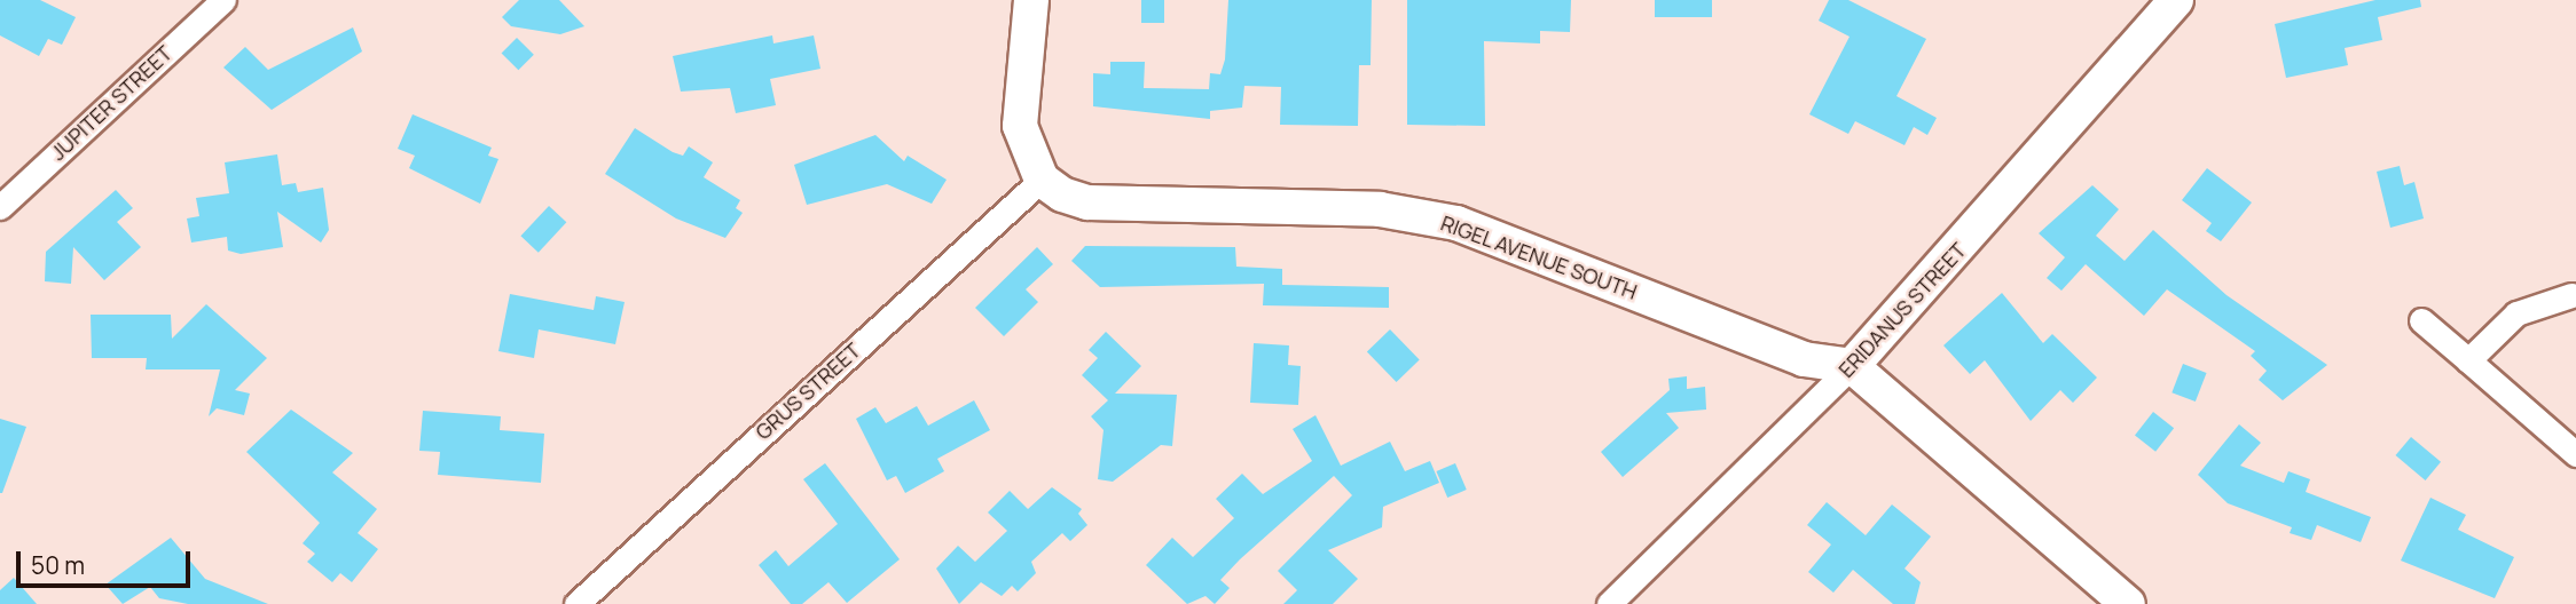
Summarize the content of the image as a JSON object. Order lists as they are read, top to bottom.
{
  "streets": {
    "main road": ["RIGEL AVENUE SOUTH", "ERIDANUS STREET"],
    "street": ["JUPITER STREET", "GRUS STREET"]
  },
  "crossings": [
    ["RIGEL AVENUE SOUTH", "ERIDANUS STREET"],
    ["RIGEL AVENUE SOUTH", "GRUS STREET"]
  ],
  "scale_bar": "50 m"
}
